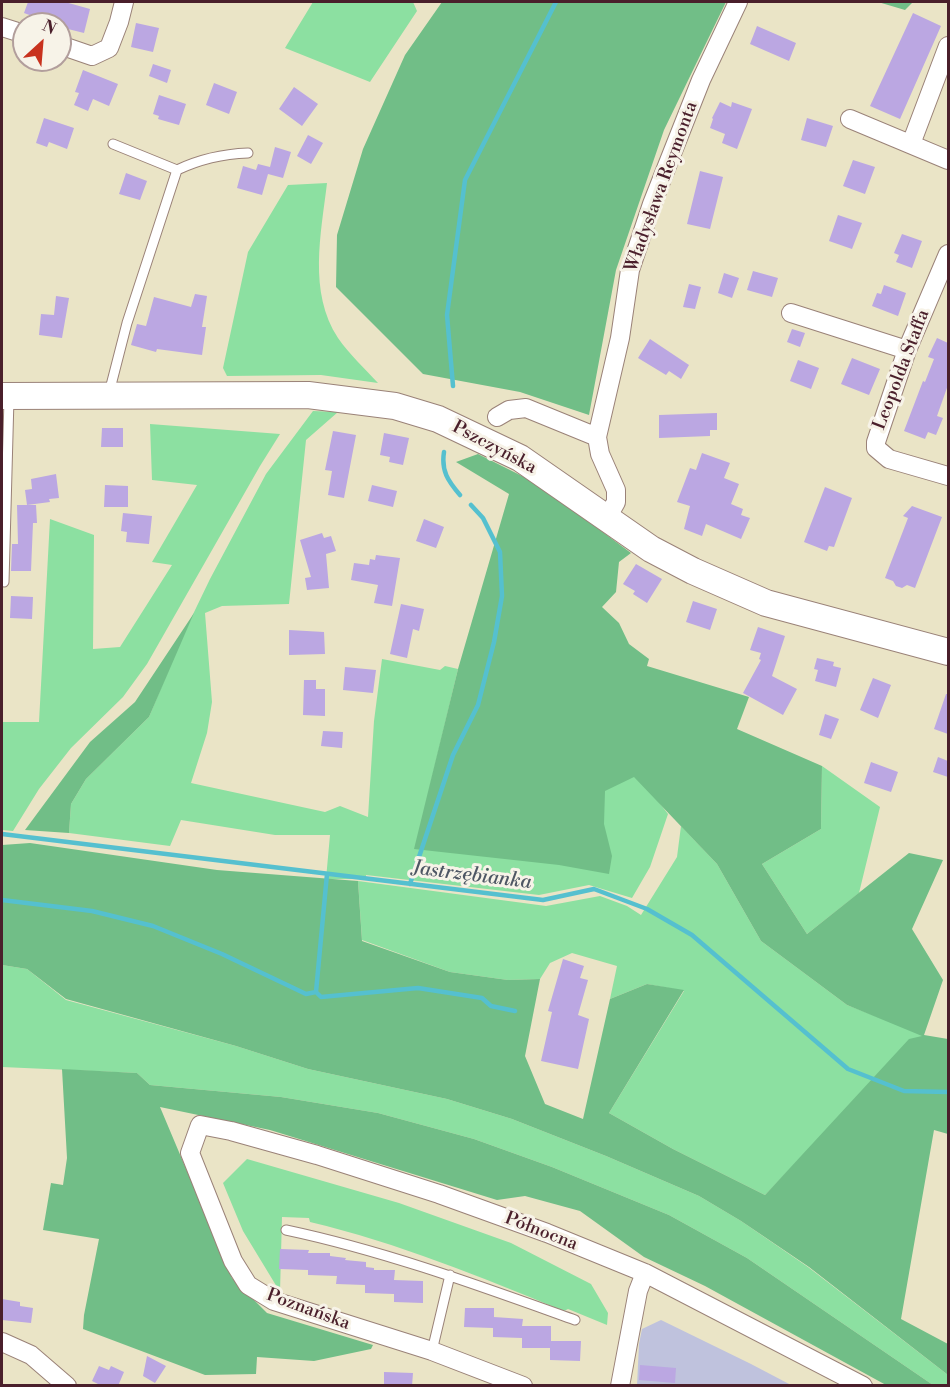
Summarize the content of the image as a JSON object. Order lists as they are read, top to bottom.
{
  "streets": {
    "street": [
      "Władysława Reymonta",
      "Leopolda Staffa",
      "Pszczyńska",
      "Północna",
      "Poznańska"
    ]
  },
  "crossings": [
    ["Władysława Reymonta", "Pszczyńska"],
    ["Północna", "Poznańska"]
  ],
  "water": ["Jastrzębianka"],
  "north": "top right"
}
